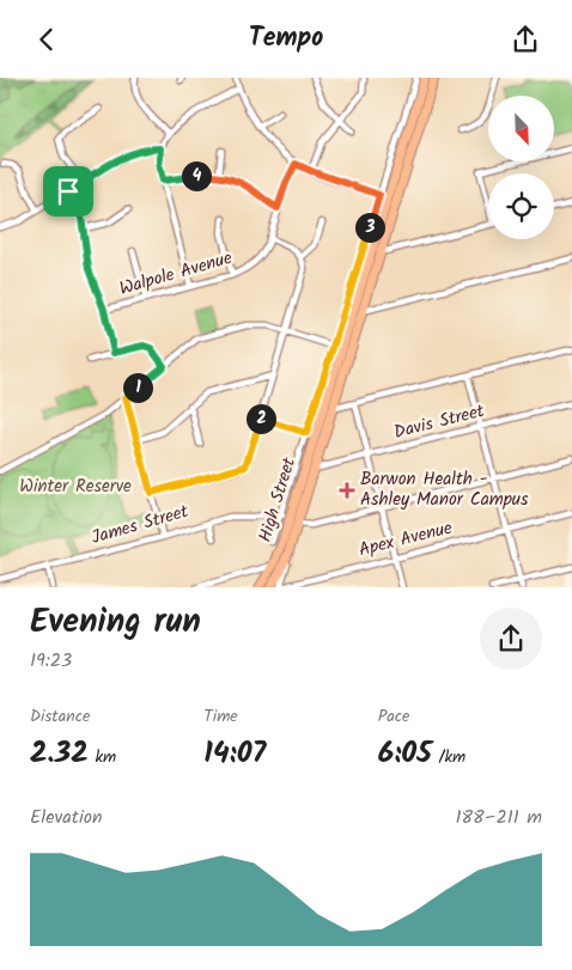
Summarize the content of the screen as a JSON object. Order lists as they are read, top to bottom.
{
  "streets": {
    "highway": ["High Street"],
    "street": [
      "Walpole Avenue",
      "Davis Street",
      "James Street",
      "Apex Avenue"
    ]
  },
  "crossings": [
    ["Davis Street", "High Street"],
    ["High Street", "James Street"],
    ["High Street", "Apex Avenue"]
  ],
  "parks": ["Winter Reserve"],
  "places": {
    "health": ["Barwon Health - Ashley Manor Campus"]
  },
  "north": "bottom right",
  "page": {
    "header": "Tempo",
    "pins": [
      "4",
      "3",
      "1",
      "2"
    ],
    "heading": ["Evening run", "19:23"],
    "stats": [
      ["Distance", "2.32 km"],
      ["Time", "14:07"],
      ["Pace", "6:05 /km"]
    ],
    "chart": ["Elevation", "188–211 m"]
  }
}
